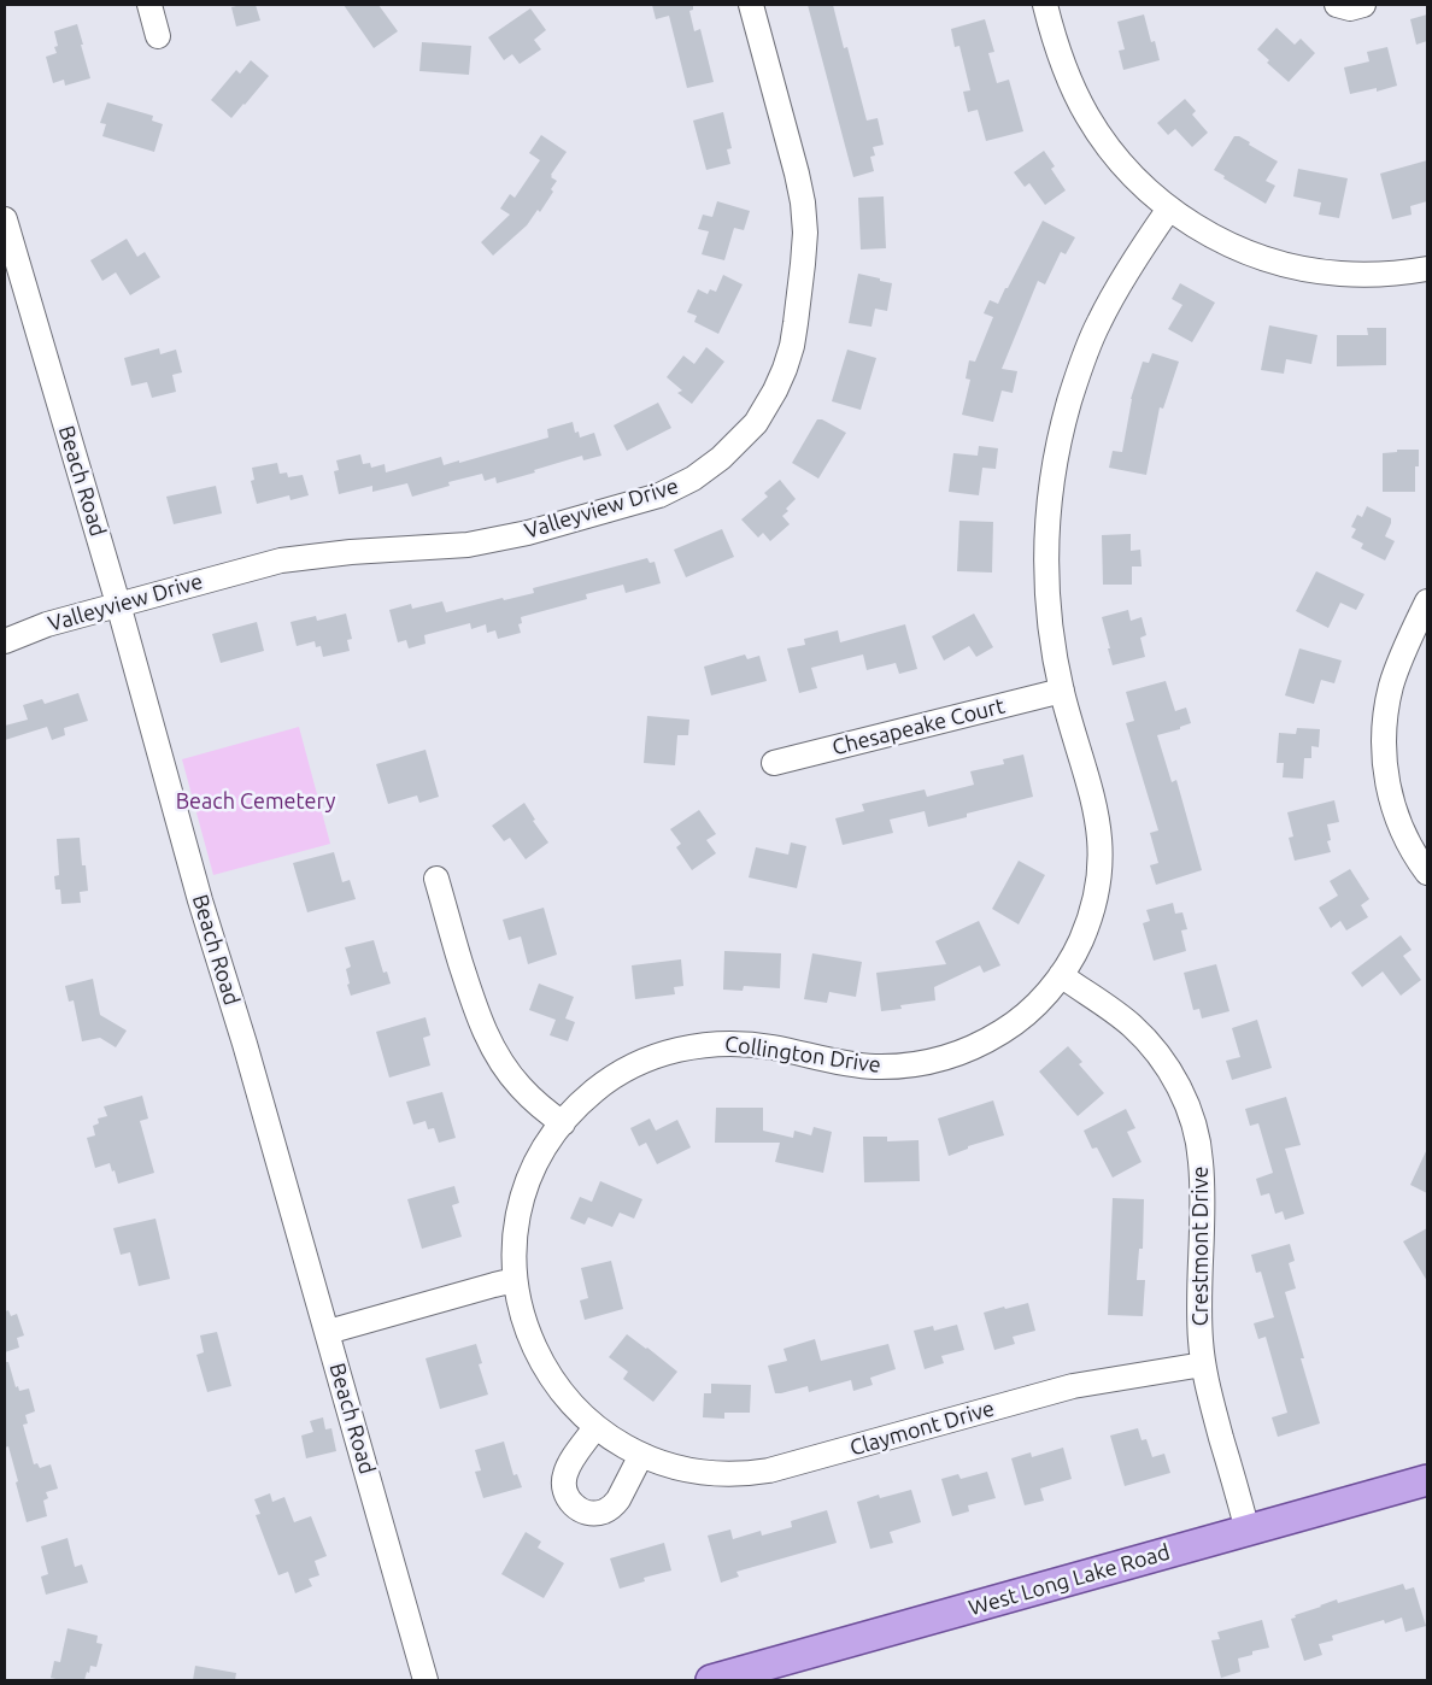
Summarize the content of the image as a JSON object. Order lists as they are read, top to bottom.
{
  "streets": {
    "main road": ["West Long Lake Road"],
    "street": [
      "Beach Road",
      "Valleyview Drive",
      "Chesapeake Court",
      "Collington Drive",
      "Crestmont Drive",
      "Claymont Drive"
    ]
  },
  "crossings": [
    ["Beach Road", "Valleyview Drive"],
    ["Chesapeake Court", "Collington Drive"],
    ["Collington Drive", "Crestmont Drive"],
    ["Collington Drive", "Claymont Drive"],
    ["Crestmont Drive", "Claymont Drive"],
    ["Crestmont Drive", "West Long Lake Road"]
  ],
  "parks": ["Beach Cemetery"]
}
